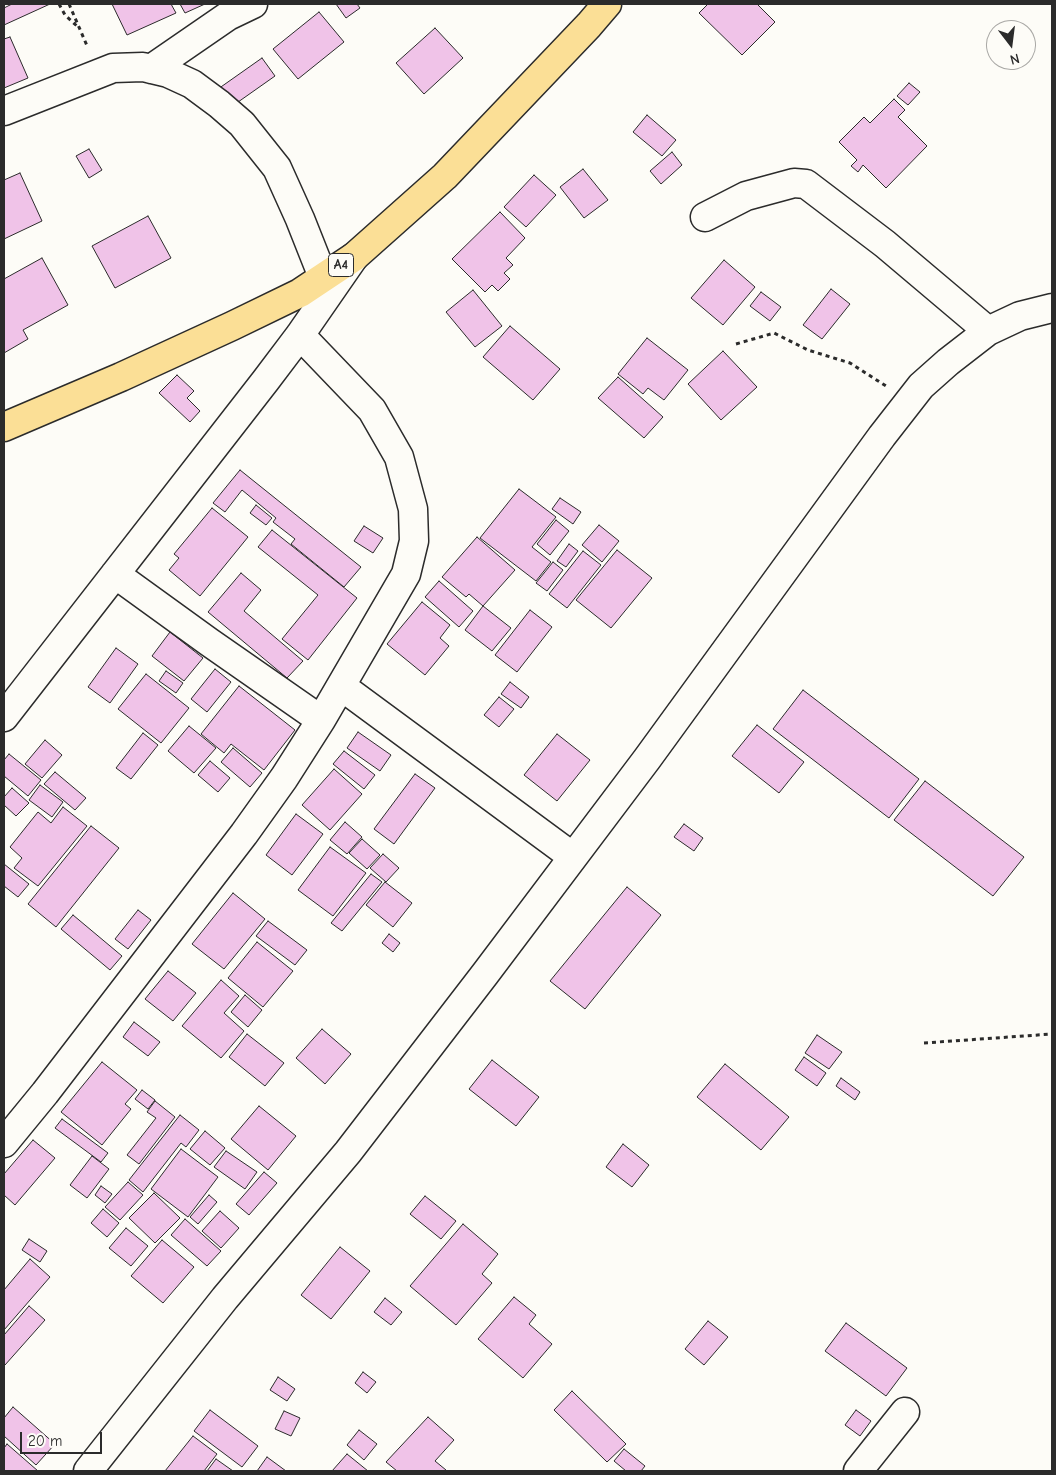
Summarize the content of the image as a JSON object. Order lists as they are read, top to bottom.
{
  "streets": {
    "main road": ["A4"]
  },
  "scale_bar": "20 m",
  "north": "bottom"
}
